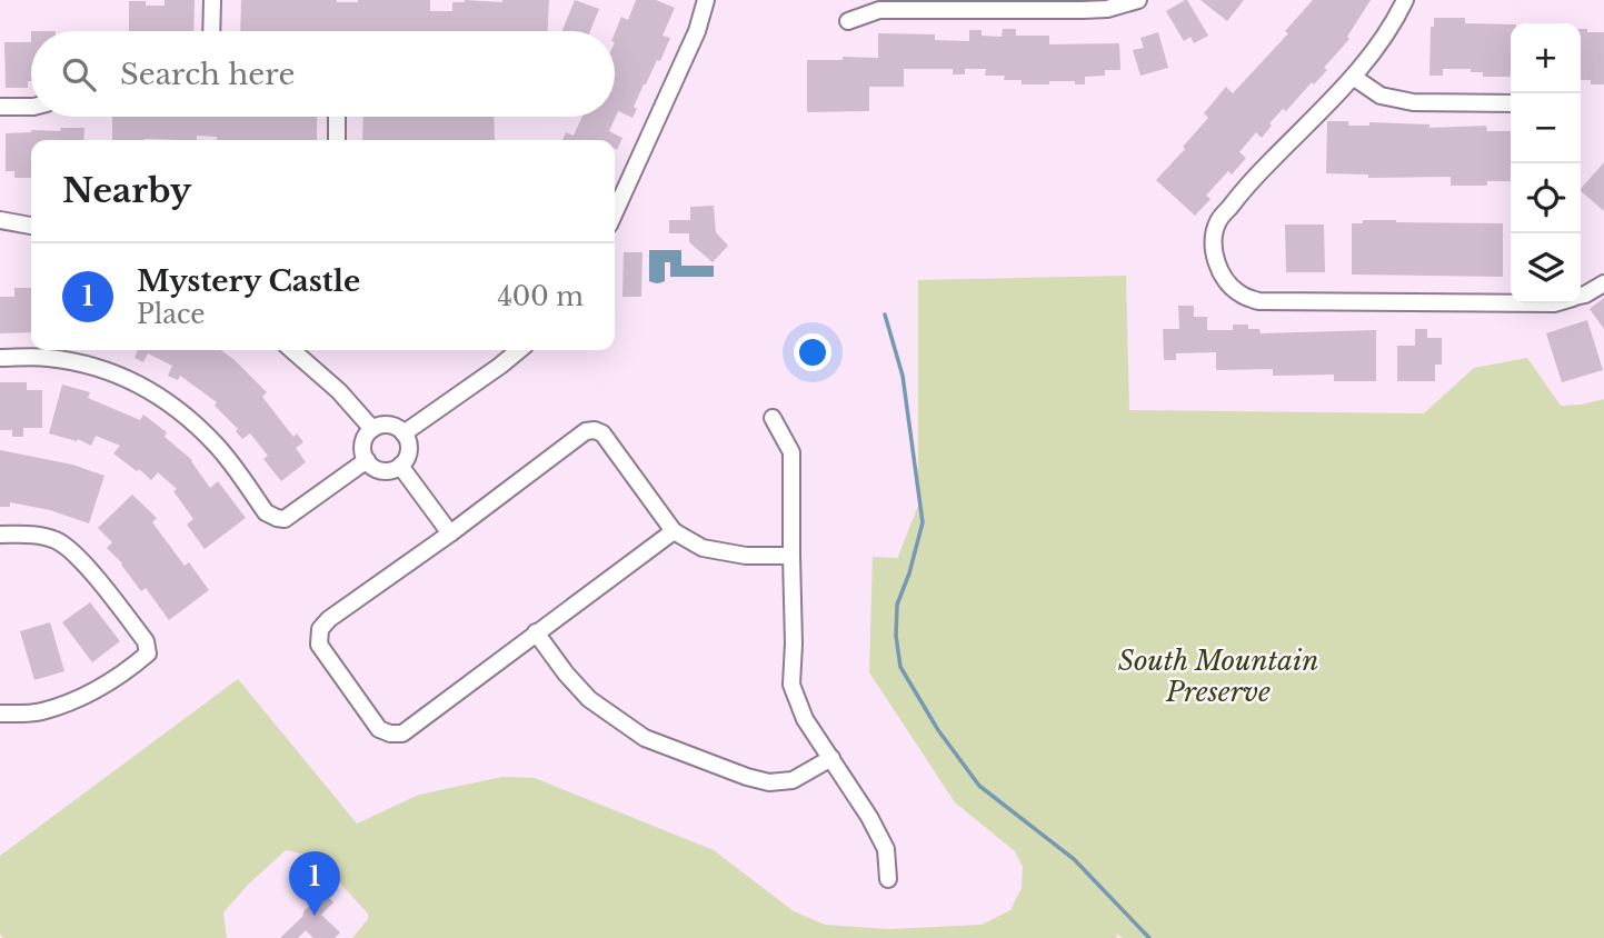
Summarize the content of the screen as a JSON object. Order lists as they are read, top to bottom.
{
  "parks": ["South Mountain Preserve"],
  "page": {
    "map_buttons": ["+", "−"],
    "search": "Search here",
    "heading": "Nearby",
    "list": [
      {
        "mark": "1",
        "name": "Mystery Castle",
        "note": "Place",
        "value": "400 m"
      }
    ],
    "pins": "1"
  }
}
